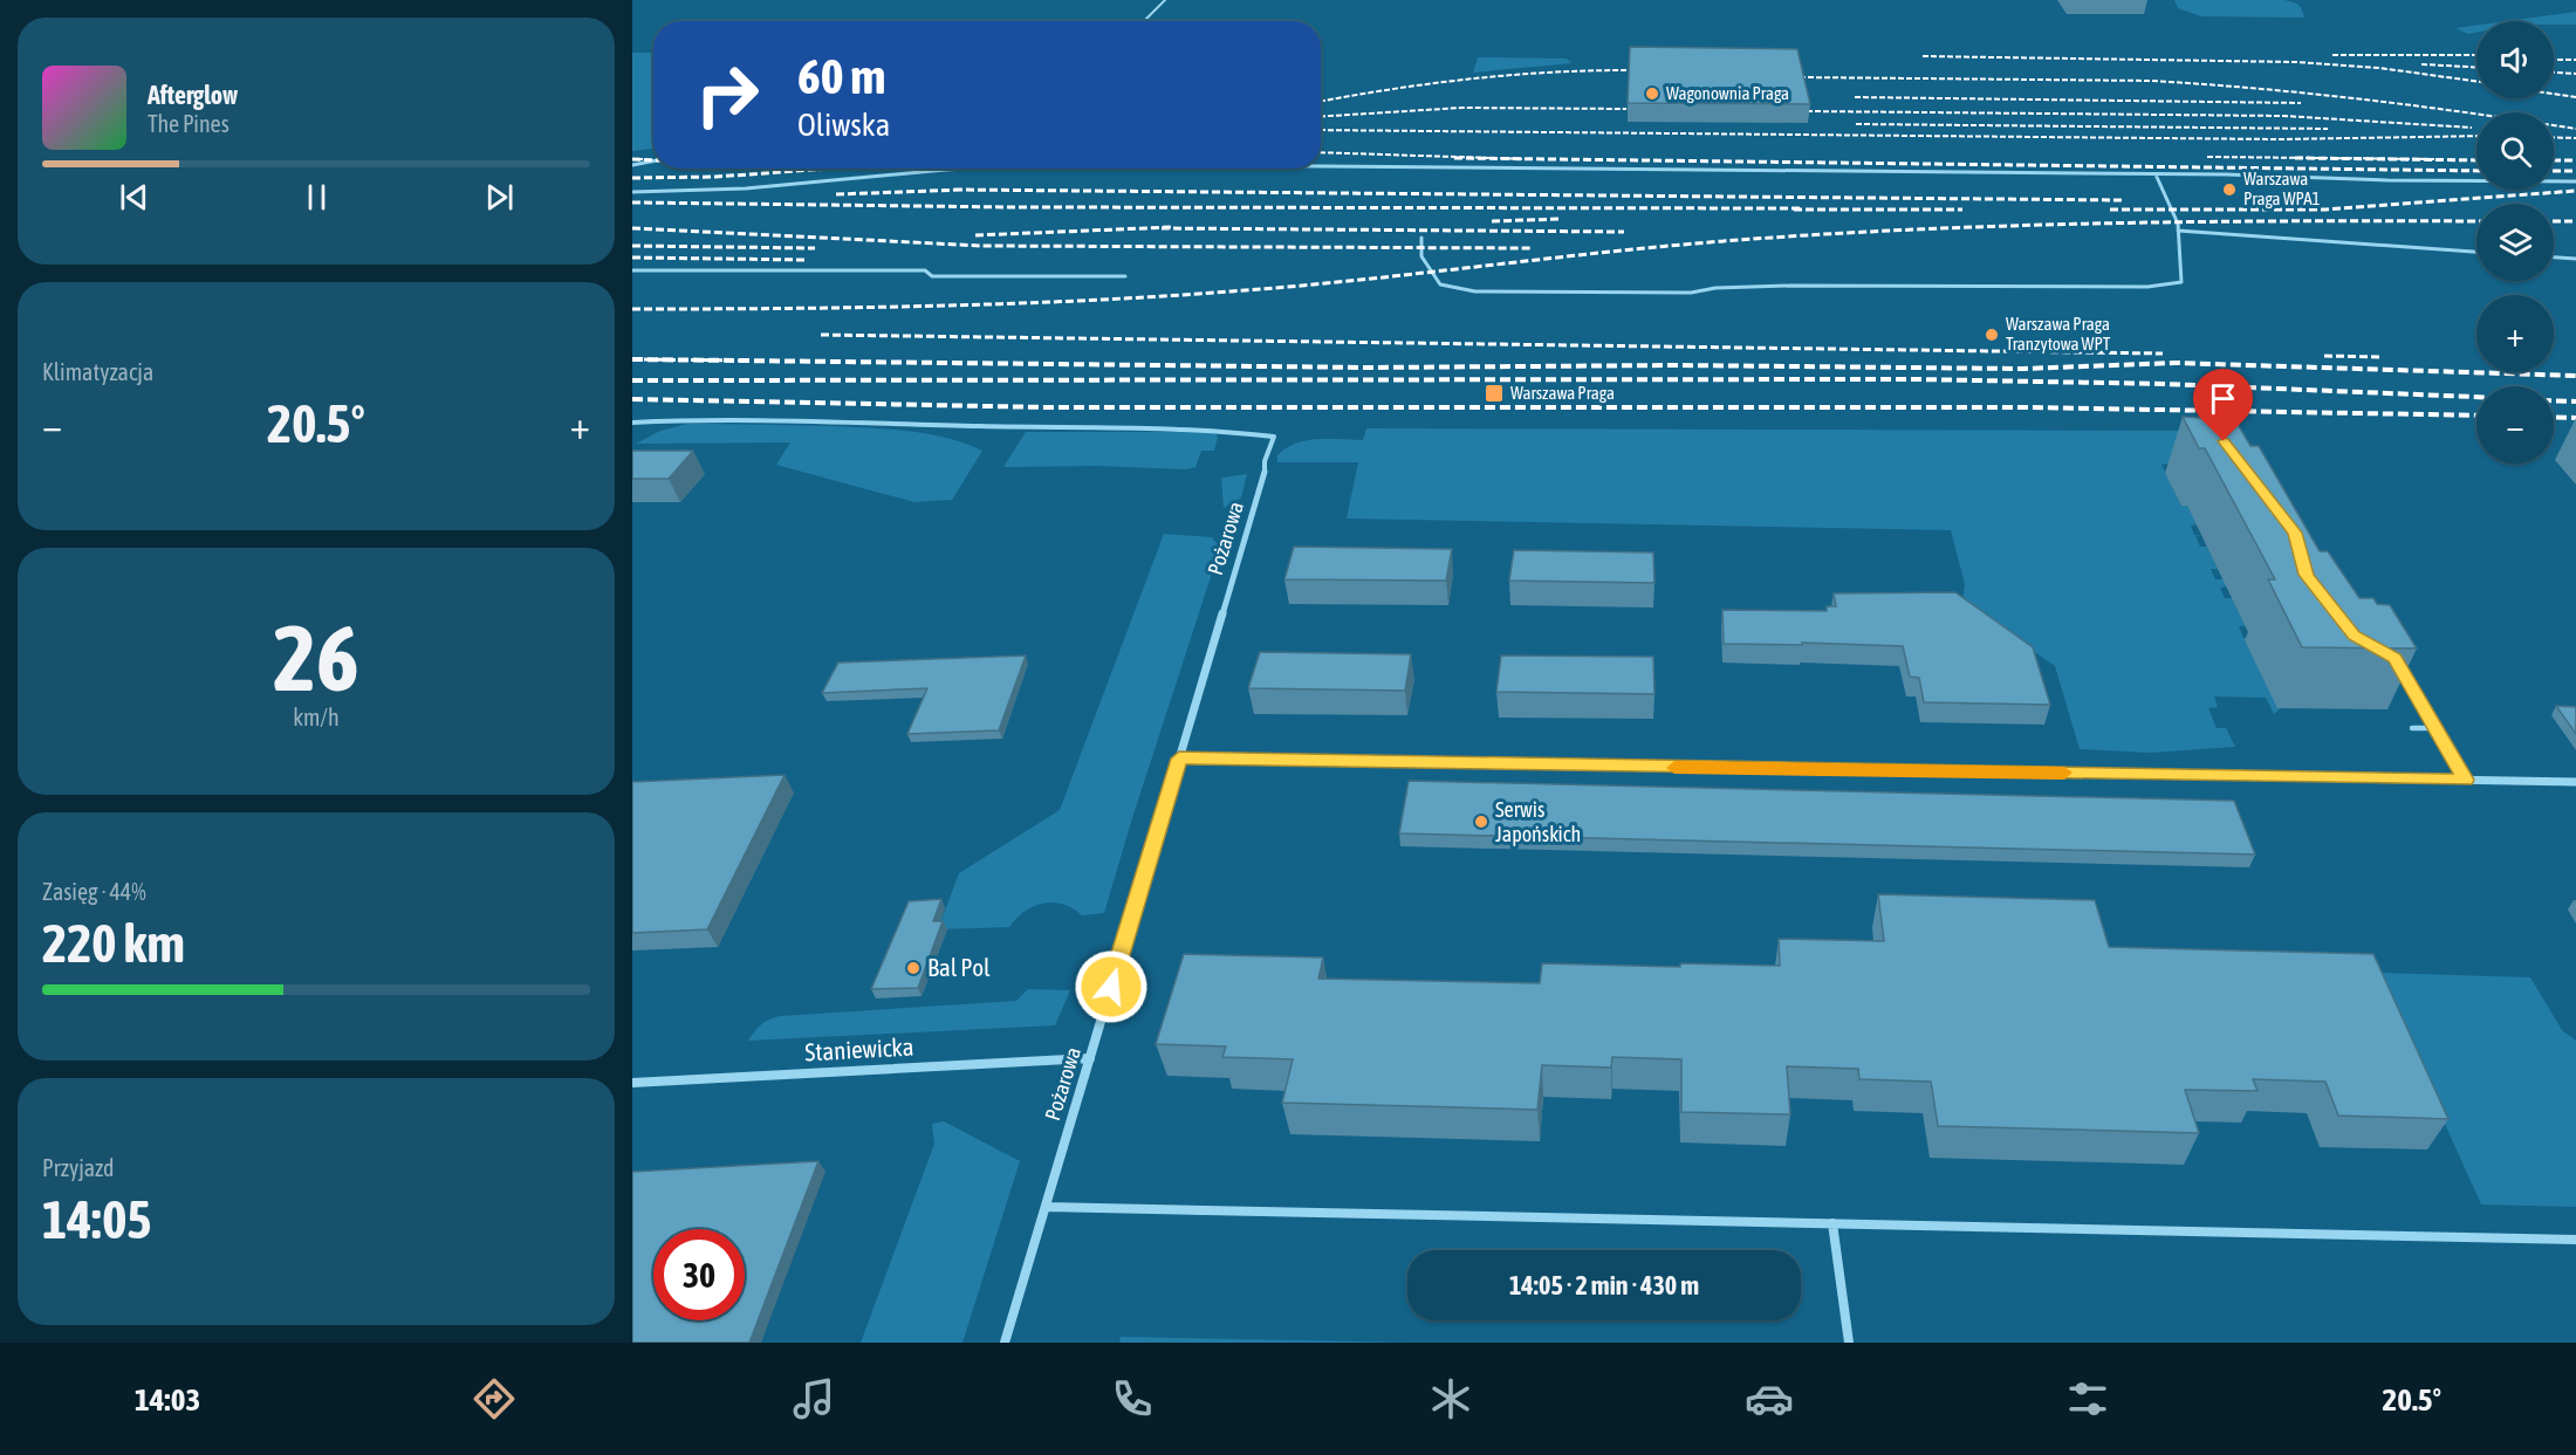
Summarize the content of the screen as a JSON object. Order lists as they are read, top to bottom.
{
  "streets": {
    "street": ["Pożarowa", "Staniewicka"]
  },
  "crossings": [
    ["Pożarowa", "Staniewicka"]
  ],
  "places": {
    "other": [
      "Wagonownia Praga",
      "Warszawa Praga WPA1",
      "Warszawa Praga Tranzytowa WPT",
      "Serwis Japońskich",
      "Bal Pol"
    ],
    "transit": ["Warszawa Praga"]
  },
  "page": {
    "map_buttons": ["+", "−"],
    "turn": ["60 m", "Oliwska"],
    "song": ["Afterglow", "The Pines"],
    "tile": [
      "Klimatyzacja",
      ["26", "km/h"],
      ["Zasięg · 44%", "220 km"],
      ["Przyjazd", "14:05"]
    ],
    "heat": ["−", "20.5°", "+"],
    "limit": "30",
    "trip": "14:05 · 2 min · 430 m",
    "tabs": ["14:03", "20.5°"]
  }
}
